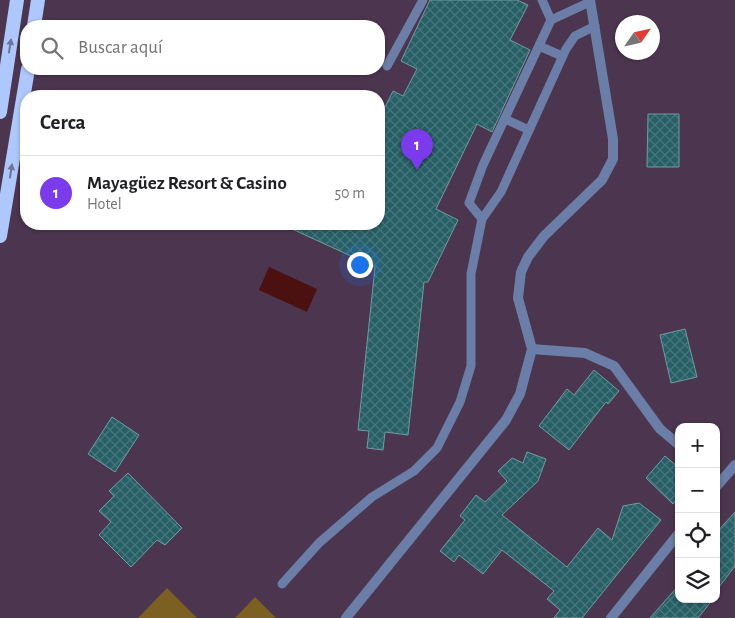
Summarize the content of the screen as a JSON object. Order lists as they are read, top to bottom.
{
  "north": "top right",
  "page": {
    "search": "Buscar aquí",
    "heading": "Cerca",
    "pins": "1",
    "list": [
      {
        "mark": "1",
        "name": "Mayagüez Resort & Casino",
        "note": "Hotel",
        "value": "50 m"
      }
    ],
    "map_buttons": ["+", "−"]
  }
}
